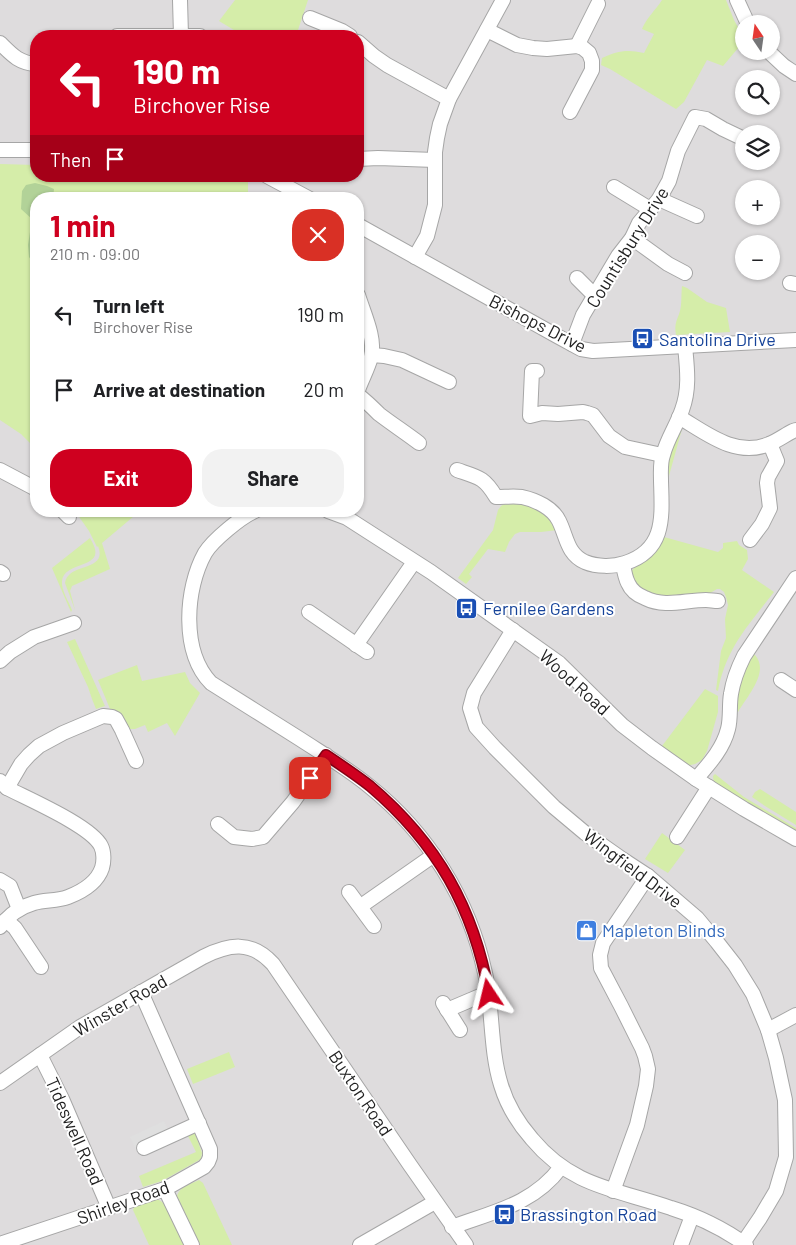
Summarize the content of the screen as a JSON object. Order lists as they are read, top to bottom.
{
  "streets": {
    "street": [
      "Countisbury Drive",
      "Bishops Drive",
      "Wood Road",
      "Wingfield Drive",
      "Winster Road",
      "Buxton Road",
      "Tideswell Road",
      "Shirley Road"
    ]
  },
  "crossings": [
    ["Countisbury Drive", "Bishops Drive"],
    ["Wood Road", "Wingfield Drive"],
    ["Winster Road", "Buxton Road"],
    ["Winster Road", "Tideswell Road"],
    ["Winster Road", "Shirley Road"],
    ["Tideswell Road", "Shirley Road"]
  ],
  "places": {
    "bus stop": ["Santolina Drive", "Fernilee Gardens", "Brassington Road"],
    "shop": ["Mapleton Blinds"]
  },
  "north": "top",
  "page": {
    "map_buttons": ["+", "−"],
    "turn": ["190 m", "Birchover Rise"],
    "then": "Then",
    "heading": ["1 min", "210 m · 09:00"],
    "list": [
      {
        "name": "Turn left",
        "note": "Birchover Rise",
        "value": "190 m"
      },
      {
        "name": "Arrive at destination",
        "value": "20 m"
      }
    ],
    "buttons": ["Exit", "Share"]
  }
}
